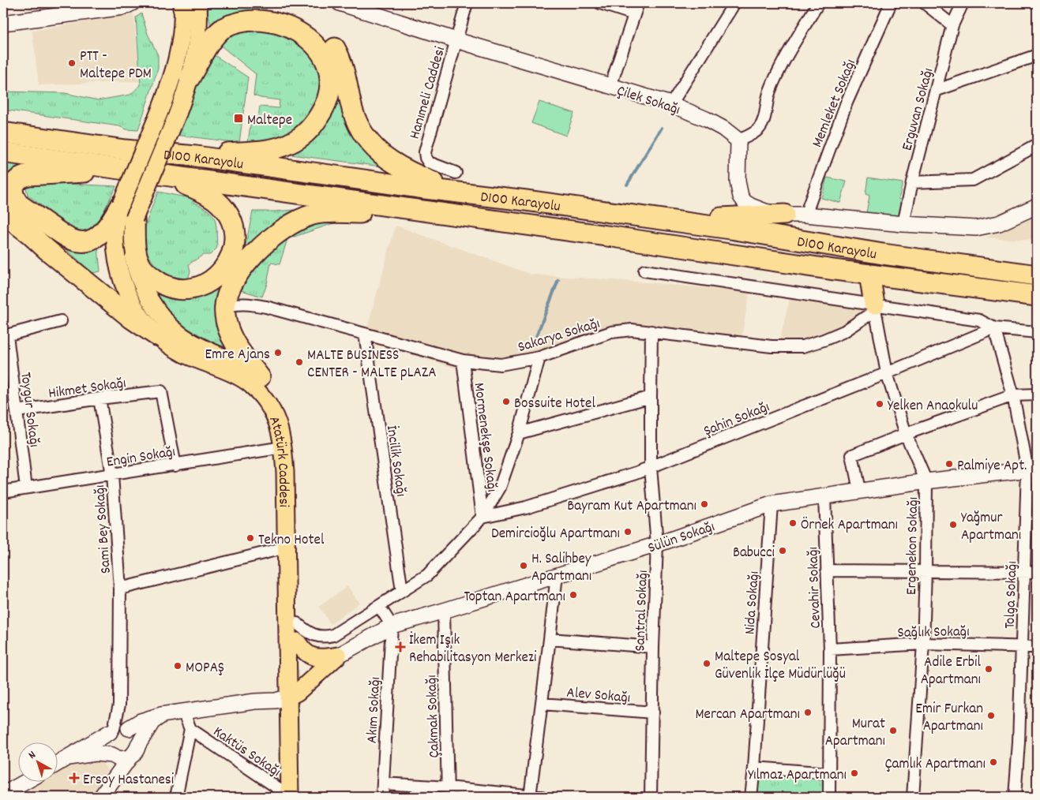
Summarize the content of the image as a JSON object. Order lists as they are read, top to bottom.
{
  "streets": {
    "highway": ["D100 Karayolu"],
    "main road": ["Atatürk Caddesi"],
    "street": [
      "Hanımeli Caddesi",
      "Çilek Sokağı",
      "Memleket Sokağı",
      "Erguvan Sokağı",
      "Sakarya Sokağı",
      "Hikmet Sokağı",
      "Toygur Sokağı",
      "Şahin Sokağı",
      "Mormenekşe Sokağı",
      "Engin Sokağı",
      "İncilik Sokağı",
      "Sami Bey Sokağı",
      "Sülün Sokağı",
      "Ergenekon Sokağı",
      "Cevahir Sokağı",
      "Tolga Sokağı",
      "Nida Sokağı",
      "Santral Sokağı",
      "Sağlık Sokağı",
      "Alev Sokağı",
      "Akım Sokağı",
      "Çakmak Sokağı",
      "Kaktüs Sokağı"
    ]
  },
  "crossings": [
    ["Hanımeli Caddesi", "Çilek Sokağı"],
    ["Hanımeli Caddesi", "D100 Karayolu"],
    ["Sakarya Sokağı", "Mormenekşe Sokağı"],
    ["Sakarya Sokağı", "İncilik Sokağı"],
    ["Sakarya Sokağı", "Ergenekon Sokağı"],
    ["Sakarya Sokağı", "Santral Sokağı"],
    ["Hikmet Sokağı", "Toygur Sokağı"],
    ["Hikmet Sokağı", "Engin Sokağı"],
    ["Hikmet Sokağı", "Sami Bey Sokağı"],
    ["Toygur Sokağı", "Engin Sokağı"],
    ["Şahin Sokağı", "Mormenekşe Sokağı"],
    ["Şahin Sokağı", "Ergenekon Sokağı"],
    ["Şahin Sokağı", "Santral Sokağı"],
    ["Engin Sokağı", "Atatürk Caddesi"],
    ["Engin Sokağı", "Sami Bey Sokağı"],
    ["Atatürk Caddesi", "Sami Bey Sokağı"],
    ["Atatürk Caddesi", "Kaktüs Sokağı"],
    ["Sülün Sokağı", "Ergenekon Sokağı"],
    ["Sülün Sokağı", "Cevahir Sokağı"],
    ["Sülün Sokağı", "Tolga Sokağı"],
    ["Sülün Sokağı", "Nida Sokağı"],
    ["Sülün Sokağı", "Santral Sokağı"],
    ["Sülün Sokağı", "Akım Sokağı"],
    ["Sülün Sokağı", "Çakmak Sokağı"],
    ["Ergenekon Sokağı", "Sağlık Sokağı"],
    ["Cevahir Sokağı", "Sağlık Sokağı"],
    ["Tolga Sokağı", "Sağlık Sokağı"],
    ["Santral Sokağı", "Alev Sokağı"]
  ],
  "places": {
    "other": [
      "PTT - Maltepe PDM",
      "Emre Ajans",
      "MALTE BUSİNESS CENTER - MALTE pLAZA",
      "Bossuite Hotel",
      "Yelken Anaokulu",
      "Palmiye Apt.",
      "Bayram Kut Apartmanı",
      "Örnek Apartmanı",
      "Yağmur Apartmanı",
      "Demircioğlu Apartmanı",
      "Tekno Hotel",
      "Babucci",
      "H. Salihbey Apartmanı",
      "Toptan Apartmanı",
      "Maltepe Sosyal Güvenlik İlçe Müdürlüğü",
      "MOPAŞ",
      "Adile Erbil Apartmanı",
      "Mercan Apartmanı",
      "Emir Furkan Apartmanı",
      "Murat Apartmanı",
      "Çamlık Apartmanı",
      "Yılmaz Apartmanı"
    ],
    "transit": ["Maltepe"],
    "health": ["İkem Işık Rehabilitasyon Merkezi", "Ersoy Hastanesi"]
  },
  "north": "top left"
}
